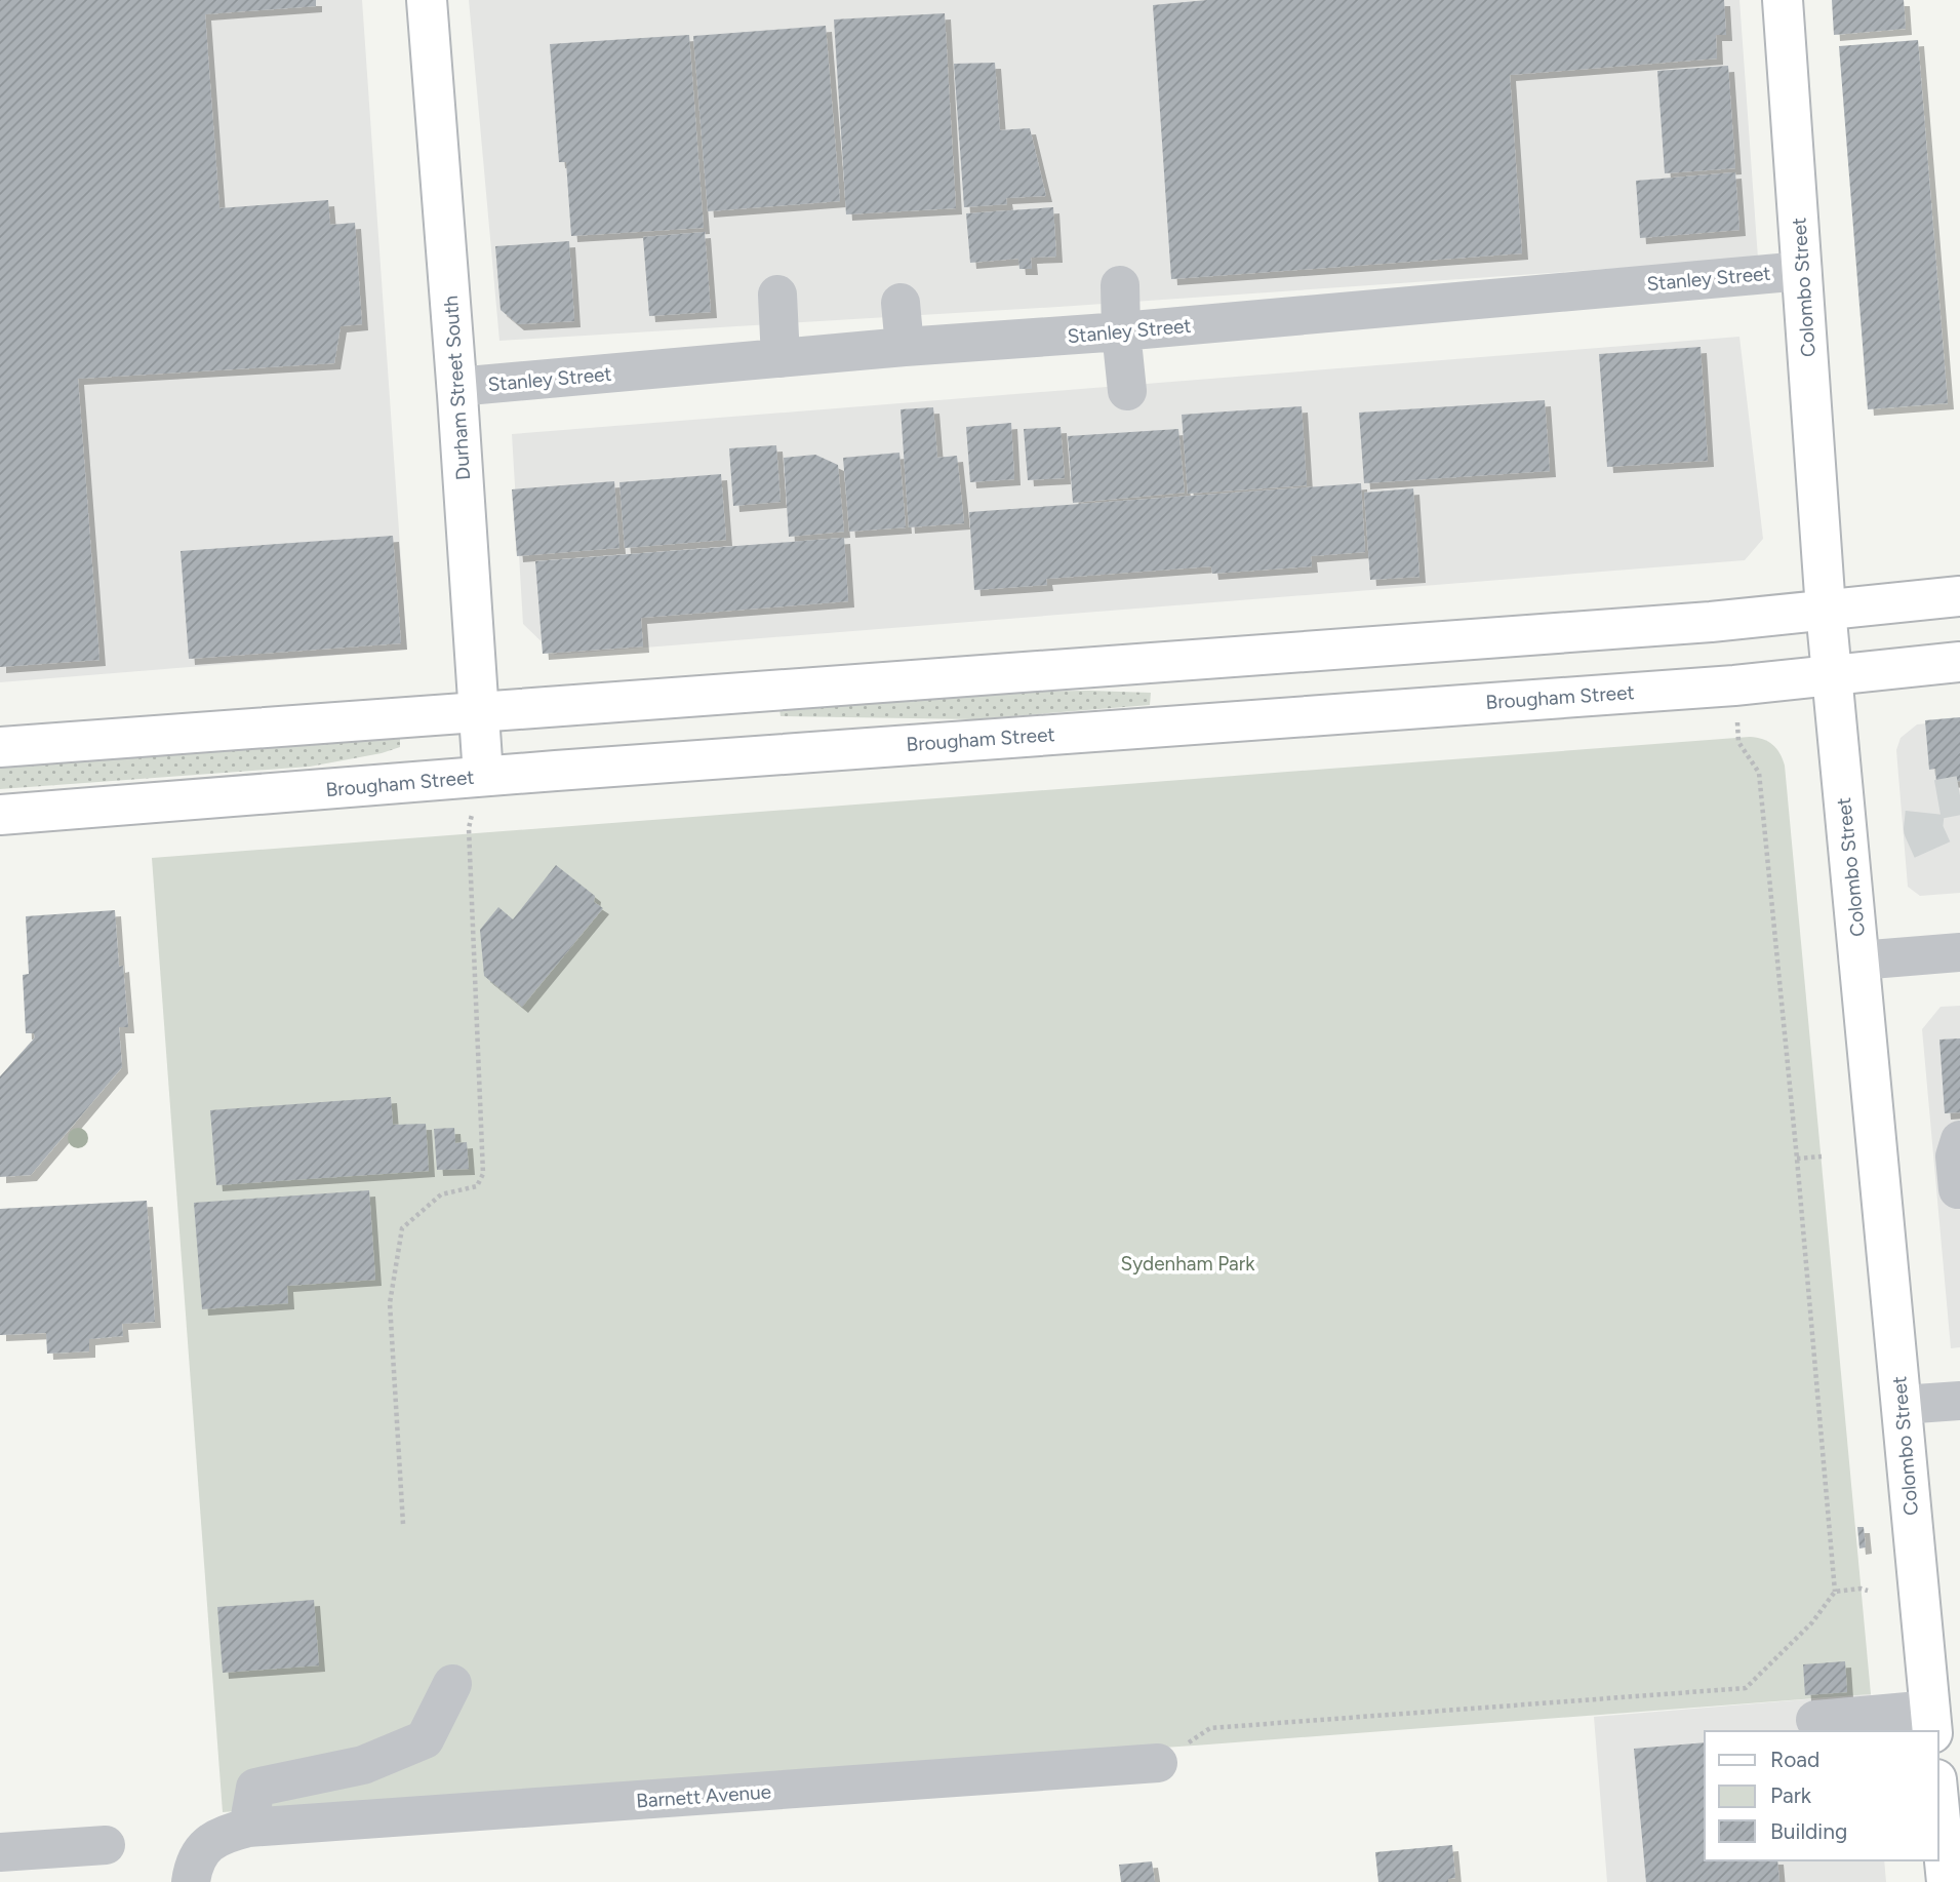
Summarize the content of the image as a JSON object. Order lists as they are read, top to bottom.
{
  "streets": {
    "main road": ["Colombo Street", "Durham Street South", "Brougham Street"],
    "street": ["Stanley Street", "Barnett Avenue"]
  },
  "crossings": [
    ["Stanley Street", "Colombo Street"],
    ["Stanley Street", "Durham Street South"],
    ["Colombo Street", "Brougham Street"],
    ["Durham Street South", "Brougham Street"]
  ],
  "parks": ["Sydenham Park"],
  "legend": ["Road", "Park", "Building"]
}
